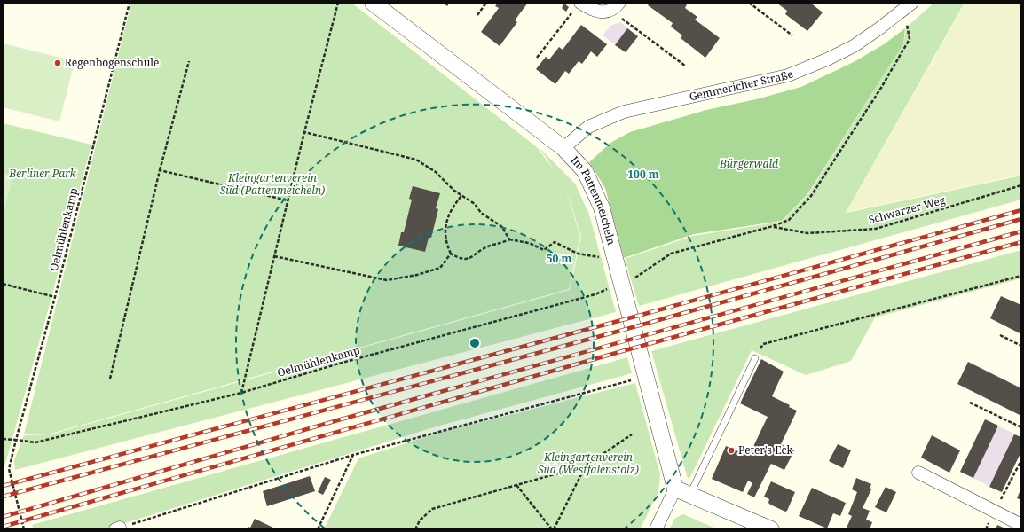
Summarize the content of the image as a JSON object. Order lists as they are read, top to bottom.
{
  "streets": {
    "street": ["Gemmericher Straße", "Im Pattenmeicheln"],
    "path": ["Schwarzer Weg", "Oelmühlenkamp"]
  },
  "crossings": [
    ["Gemmericher Straße", "Im Pattenmeicheln"],
    ["Im Pattenmeicheln", "Oelmühlenkamp"]
  ],
  "parks": [
    "Bürgerwald",
    "Berliner Park",
    "Kleingartenverein Süd (Pattenmeicheln)",
    "Kleingartenverein Süd (Westfalenstolz)"
  ],
  "places": ["Regenbogenschule", "Peter's Eck"],
  "rings": ["100 m", "50 m"]
}
